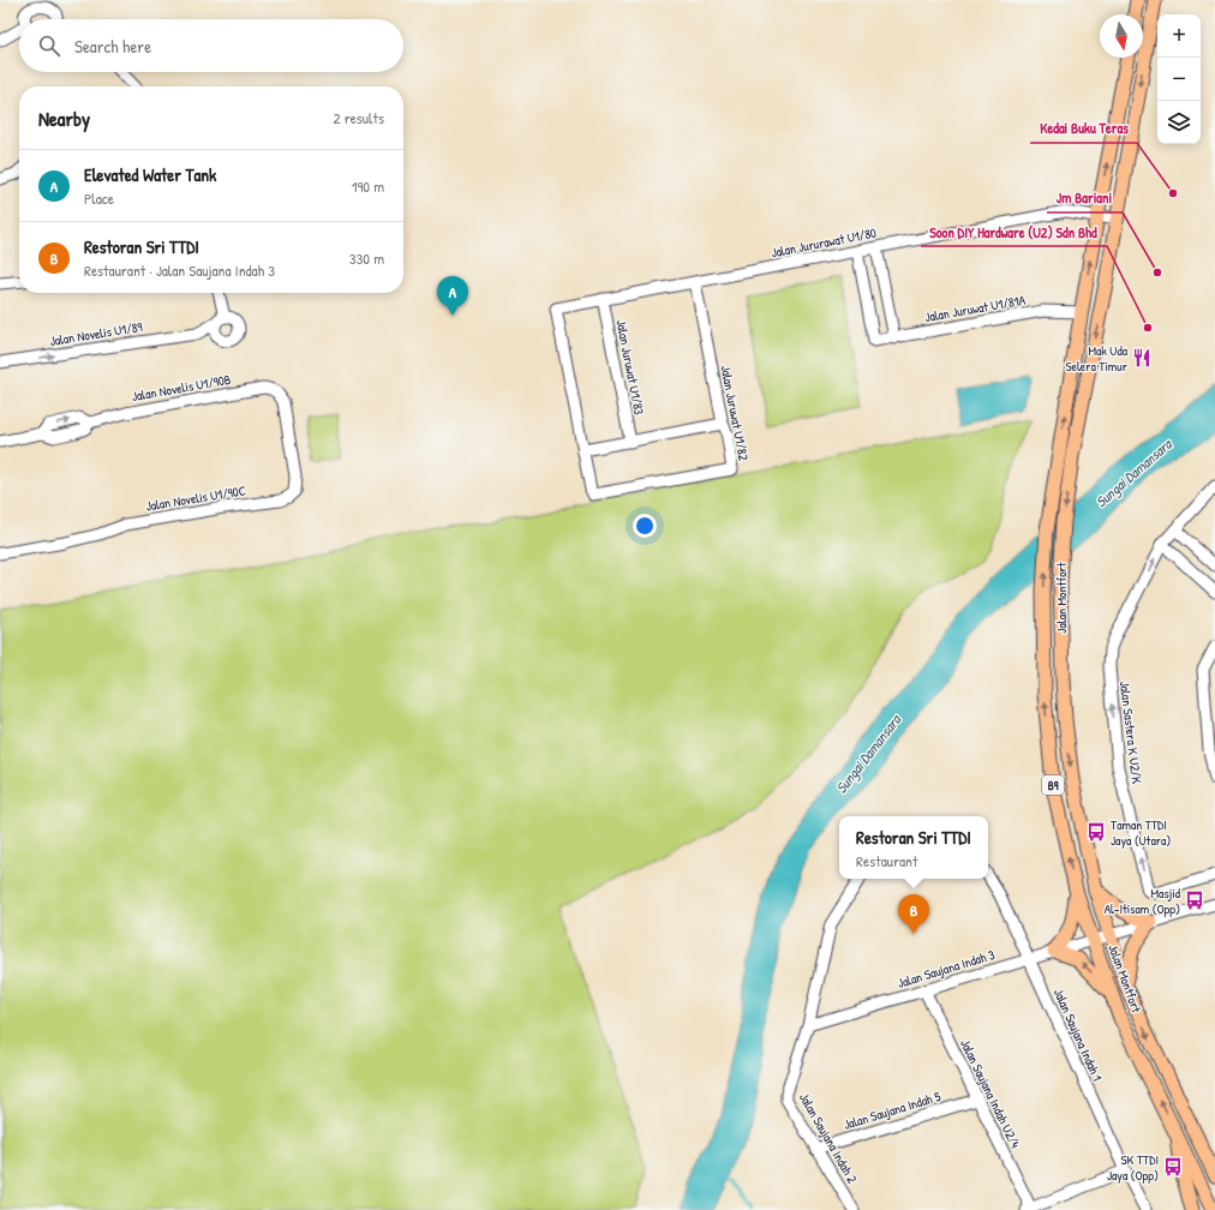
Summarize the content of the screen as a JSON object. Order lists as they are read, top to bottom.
{
  "streets": {
    "main road": ["Jalan Montfort", "B9"],
    "street": [
      "Jalan Jururawat U1/80",
      "Jalan Juruwat U1/81A",
      "Jalan Novelis U1/89",
      "Jalan Juruwat U1/83",
      "Jalan Novelis U1/90B",
      "Jalan Juruwat U1/82",
      "Jalan Novelis U1/90C",
      "Jalan Sastera K U2/K",
      "Jalan Saujana Indah 3",
      "Jalan Saujana Indah 1",
      "Jalan Saujana Indah U2/4",
      "Jalan Saujana Indah 5",
      "Jalan Saujana Indah 2"
    ]
  },
  "crossings": [
    ["Jalan Jururawat U1/80", "Jalan Juruwat U1/81A"],
    ["Jalan Jururawat U1/80", "Jalan Juruwat U1/83"],
    ["Jalan Jururawat U1/80", "Jalan Juruwat U1/82"],
    ["Jalan Jururawat U1/80", "Jalan Montfort"],
    ["Jalan Juruwat U1/81A", "Jalan Montfort"],
    ["Jalan Novelis U1/90B", "Jalan Novelis U1/90C"],
    ["Jalan Montfort", "Jalan Saujana Indah 3"],
    ["Jalan Saujana Indah 3", "Jalan Saujana Indah 1"],
    ["Jalan Saujana Indah 3", "Jalan Saujana Indah U2/4"],
    ["Jalan Saujana Indah 3", "Jalan Saujana Indah 2"],
    ["Jalan Saujana Indah U2/4", "Jalan Saujana Indah 5"],
    ["Jalan Saujana Indah 5", "Jalan Saujana Indah 2"]
  ],
  "one_way": ["Jalan Novelis U1/89"],
  "water": ["Sungai Damansara"],
  "places": {
    "other": ["Kedai Buku Teras", "Jm Bariani", "Soon DIY Hardware (U2) Sdn Bhd"],
    "restaurant": ["Mak Uda Selera Timur"],
    "bus stop": ["Taman TTDI Jaya (Utara)", "Masjid Al-Itisam (Opp)", "SK TTDI Jaya (Opp)"]
  },
  "north": "bottom",
  "page": {
    "map_buttons": ["+", "−"],
    "search": "Search here",
    "heading": ["Nearby", "2 results"],
    "list": [
      {
        "mark": "A",
        "name": "Elevated Water Tank",
        "note": "Place",
        "value": "190 m"
      },
      {
        "mark": "B",
        "name": "Restoran Sri TTDI",
        "note": "Restaurant · Jalan Saujana Indah 3",
        "value": "330 m"
      }
    ],
    "pins": ["A", "B"],
    "popup": ["Restoran Sri TTDI", "Restaurant"]
  }
}
